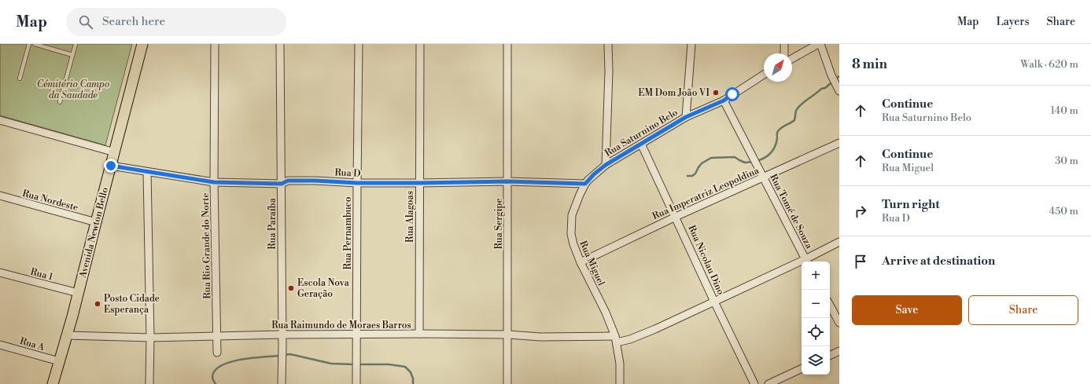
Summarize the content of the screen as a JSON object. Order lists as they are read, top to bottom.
{
  "streets": {
    "main road": ["Avenida Newton Bello"],
    "street": [
      "Rua Saturnino Belo",
      "Rua D",
      "Rua Imperatriz Leopoldina",
      "Rua Nordeste",
      "Rua Tomé de Souza",
      "Rua Alagoas",
      "Rua Paraíba",
      "Rua Sergipe",
      "Rua Pernambuco",
      "Rua Rio Grande do Norte",
      "Rua Nicolau Dino",
      "Rua Miguel",
      "Rua 1",
      "Rua Raimundo de Moraes Barros",
      "Rua A"
    ]
  },
  "crossings": [
    ["Rua Saturnino Belo", "Rua Tomé de Souza"],
    ["Rua Saturnino Belo", "Rua Nicolau Dino"],
    ["Rua Saturnino Belo", "Rua Miguel"],
    ["Rua D", "Rua Alagoas"],
    ["Rua D", "Rua Paraíba"],
    ["Rua D", "Rua Sergipe"],
    ["Rua D", "Avenida Newton Bello"],
    ["Rua D", "Rua Pernambuco"],
    ["Rua D", "Rua Rio Grande do Norte"],
    ["Rua D", "Rua Miguel"],
    ["Rua Imperatriz Leopoldina", "Rua Tomé de Souza"],
    ["Rua Imperatriz Leopoldina", "Rua Nicolau Dino"],
    ["Rua Imperatriz Leopoldina", "Rua Miguel"],
    ["Rua Nordeste", "Avenida Newton Bello"],
    ["Rua Tomé de Souza", "Rua Raimundo de Moraes Barros"],
    ["Rua Alagoas", "Rua Raimundo de Moraes Barros"],
    ["Rua Paraíba", "Rua Raimundo de Moraes Barros"],
    ["Rua Sergipe", "Rua Raimundo de Moraes Barros"],
    ["Avenida Newton Bello", "Rua 1"],
    ["Avenida Newton Bello", "Rua Raimundo de Moraes Barros"],
    ["Avenida Newton Bello", "Rua A"],
    ["Rua Pernambuco", "Rua Raimundo de Moraes Barros"],
    ["Rua Rio Grande do Norte", "Rua Raimundo de Moraes Barros"],
    ["Rua Nicolau Dino", "Rua Raimundo de Moraes Barros"],
    ["Rua Miguel", "Rua Raimundo de Moraes Barros"]
  ],
  "parks": ["Cémitério Campo da Saudade"],
  "places": ["EM Dom João VI", "Escola Nova Geração", "Posto Cidade Esperança"],
  "north": "top right",
  "page": {
    "header": "Map",
    "search": "Search here",
    "nav": ["Map", "Layers", "Share"],
    "heading": ["8 min", "Walk · 620 m"],
    "list": [
      ["Continue", "Rua Saturnino Belo", "140 m"],
      ["Continue", "Rua Miguel", "30 m"],
      ["Turn right", "Rua D", "450 m"],
      "Arrive at destination"
    ],
    "map_buttons": ["+", "−"],
    "buttons": ["Save", "Share"]
  }
}
